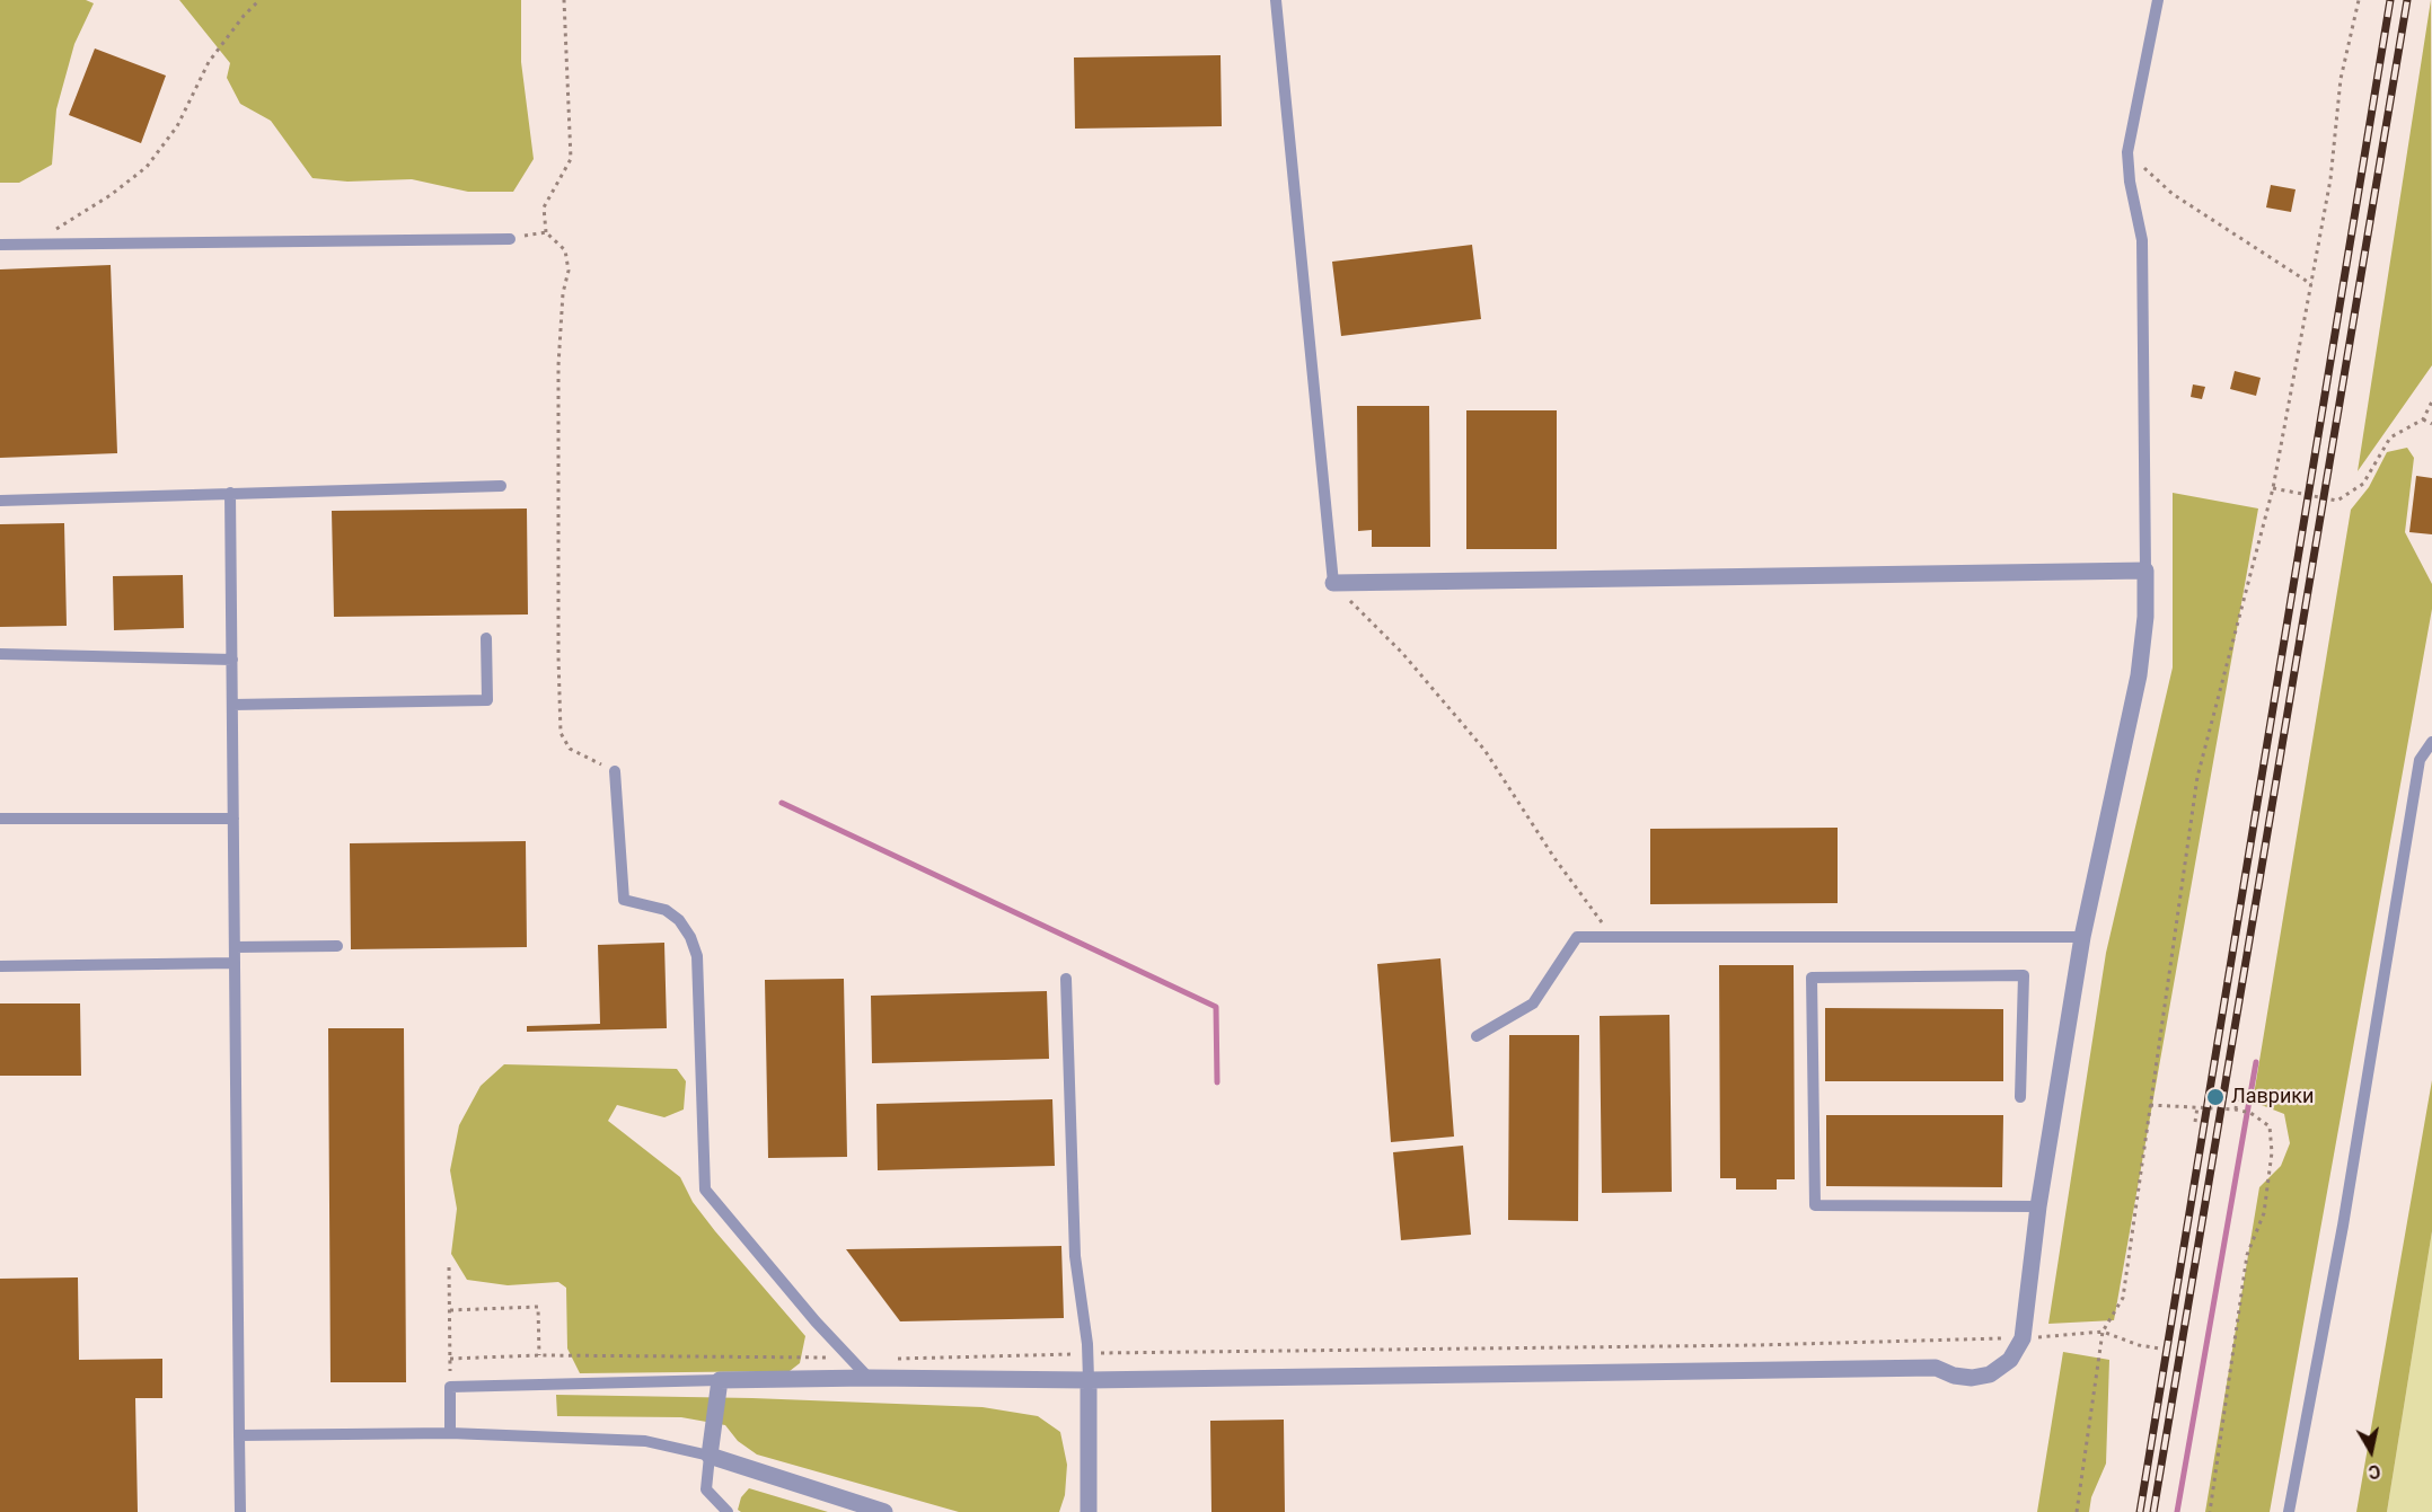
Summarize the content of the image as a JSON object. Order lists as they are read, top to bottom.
{
  "places": ["Лаврики"],
  "north": "bottom"
}
